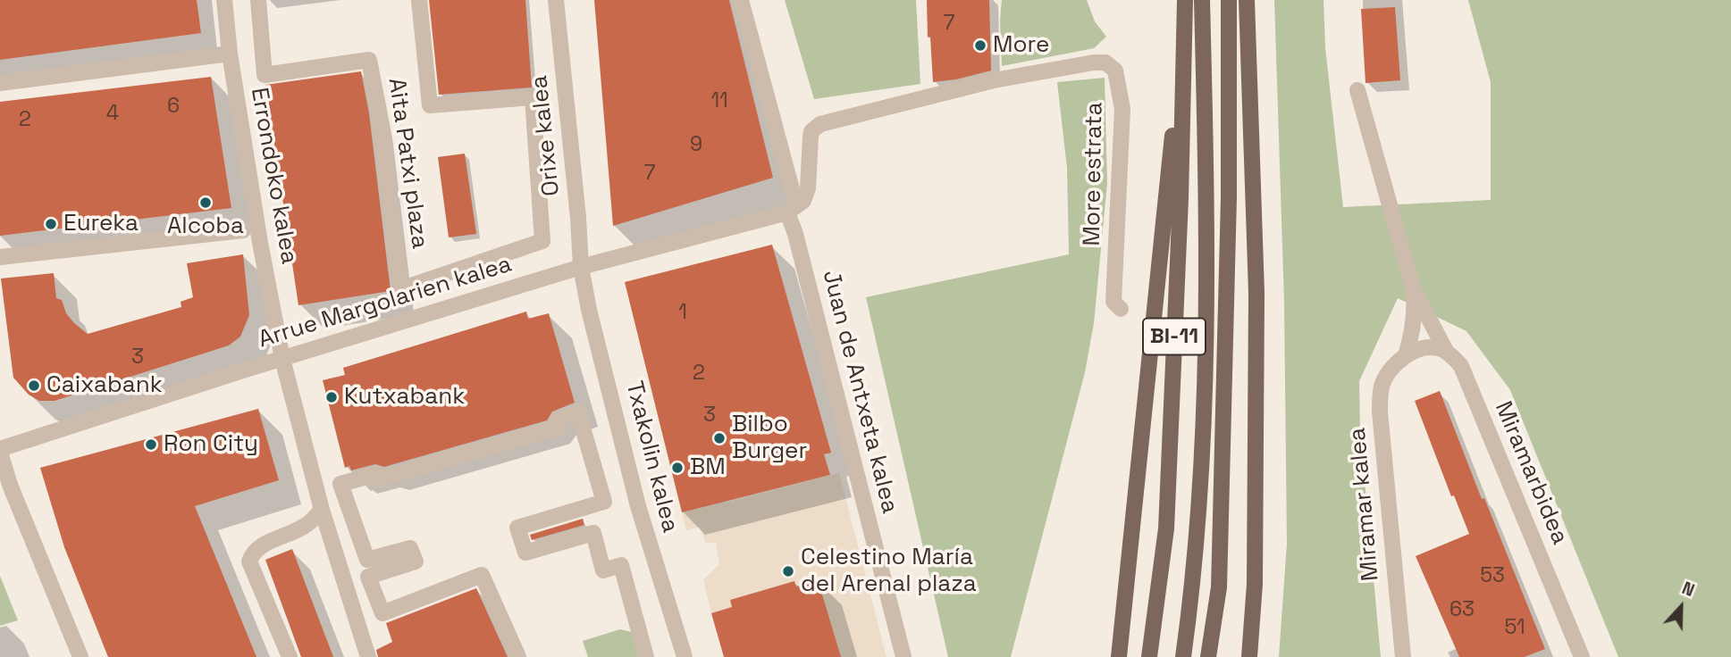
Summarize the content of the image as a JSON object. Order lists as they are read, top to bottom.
{
  "streets": {
    "main road": ["BI-11"],
    "street": [
      "Orixe kalea",
      "Aita Patxi plaza",
      "More estrata",
      "Errondoko kalea",
      "Arrue Margolarien kalea",
      "Juan de Antxeta kalea",
      "Txakolin kalea",
      "Miramarbidea",
      "Miramar kalea"
    ]
  },
  "crossings": [
    ["Orixe kalea", "Arrue Margolarien kalea"],
    ["Orixe kalea", "Txakolin kalea"],
    ["More estrata", "Arrue Margolarien kalea"],
    ["More estrata", "Juan de Antxeta kalea"],
    ["Errondoko kalea", "Arrue Margolarien kalea"],
    ["Arrue Margolarien kalea", "Juan de Antxeta kalea"],
    ["Arrue Margolarien kalea", "Txakolin kalea"]
  ],
  "places": [
    "More",
    "Alcoba",
    "Eureka",
    "Caixabank",
    "Kutxabank",
    "Bilbo Burger",
    "Ron City",
    "BM",
    "Celestino María del Arenal plaza"
  ],
  "house_numbers": [
    "7",
    "11",
    "6",
    "4",
    "2",
    "9",
    "7",
    "1",
    "3",
    "2",
    "3",
    "53",
    "63",
    "51"
  ],
  "north": "top"
}
